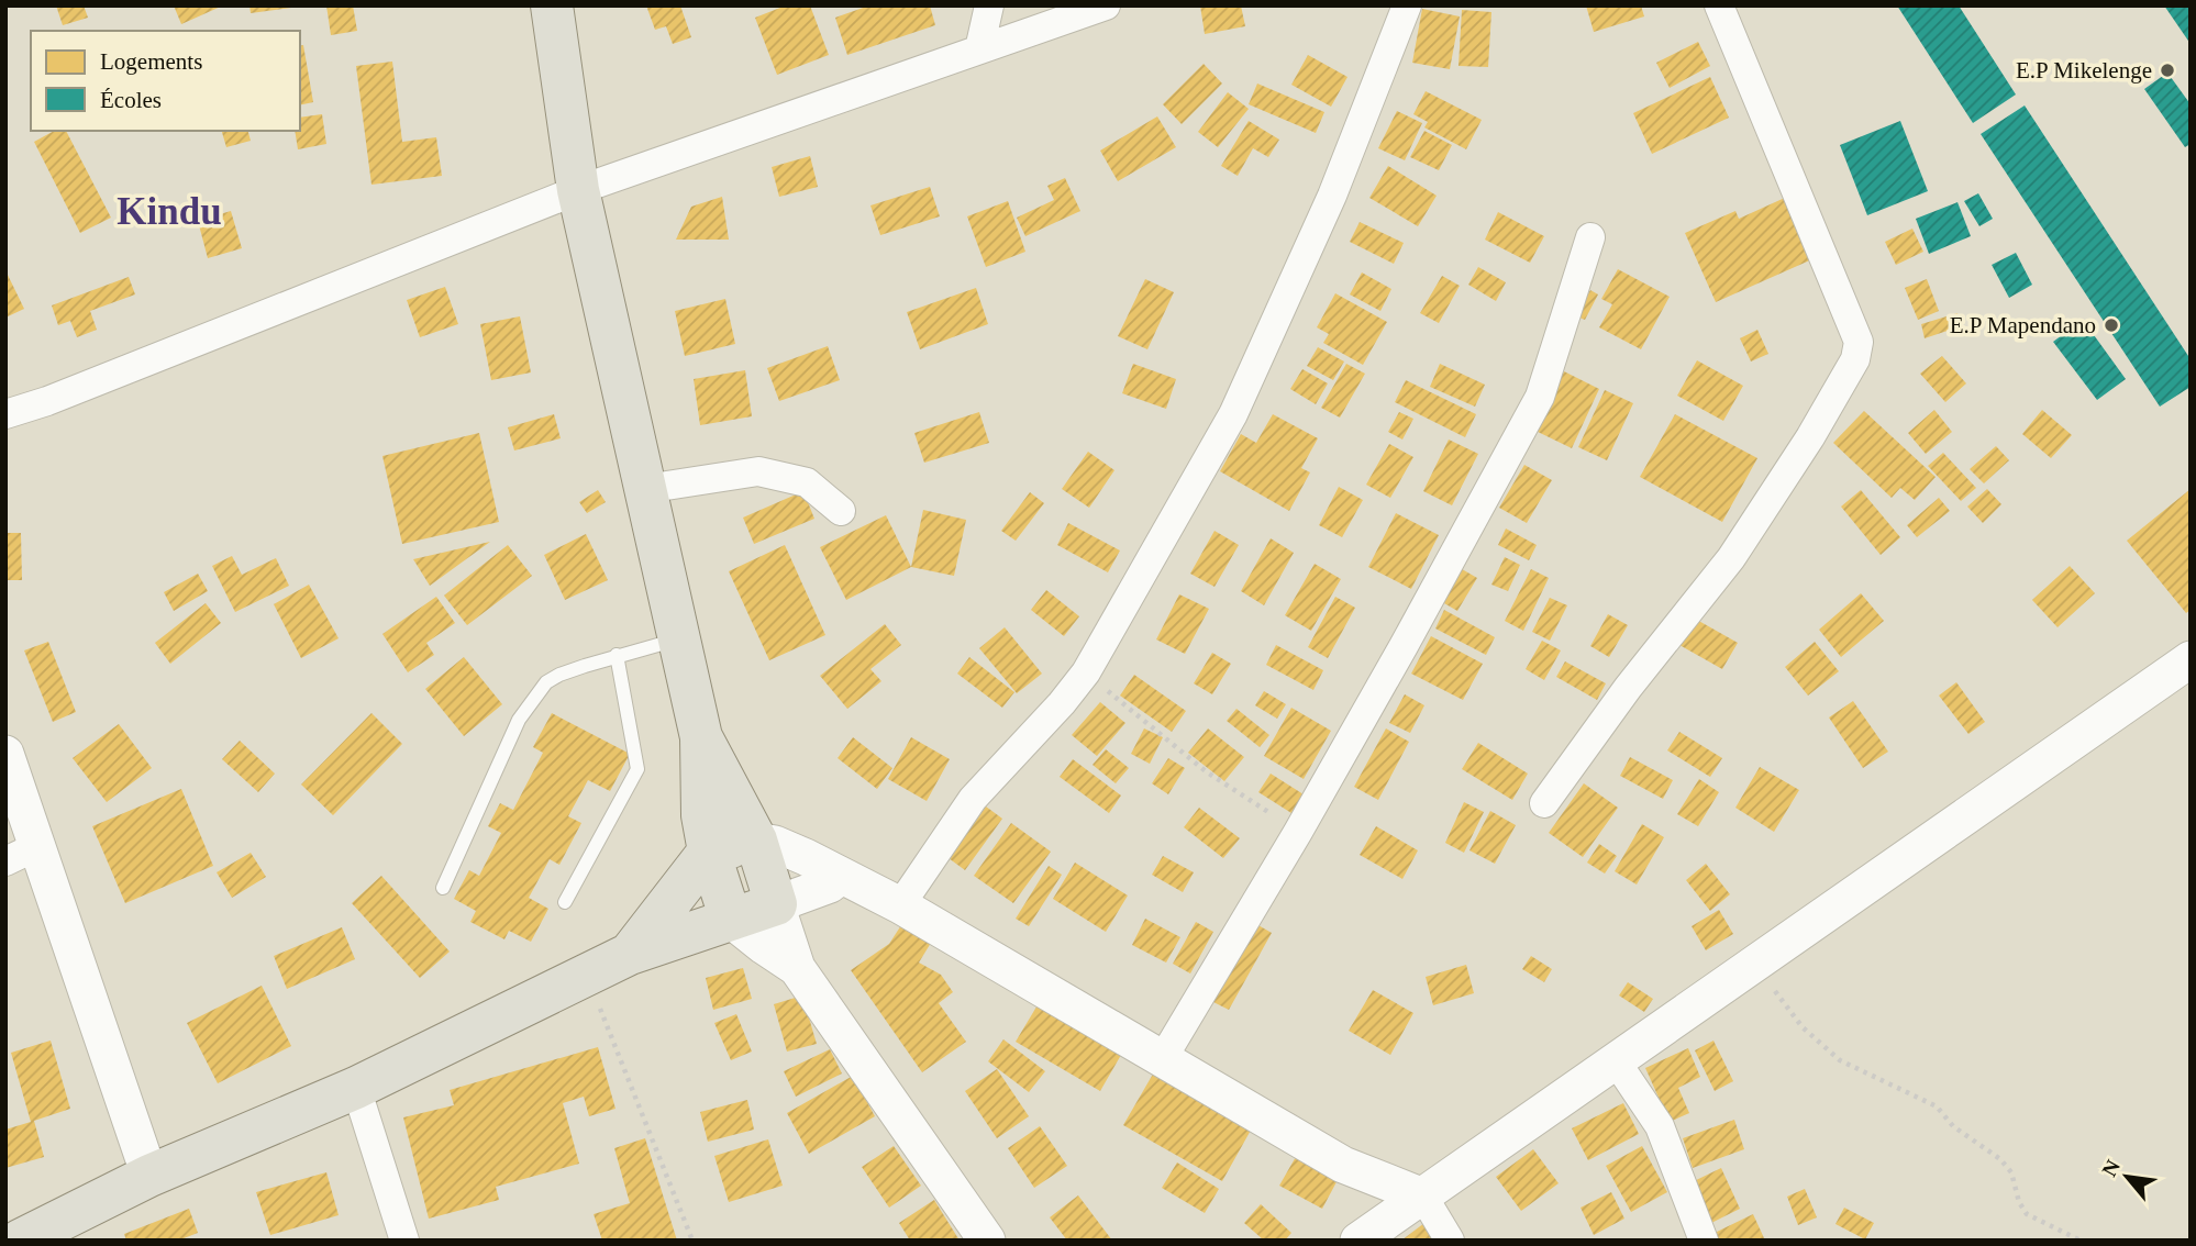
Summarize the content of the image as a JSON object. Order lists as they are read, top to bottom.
{
  "districts": ["Kindu"],
  "places": ["E.P Mikelenge", "E.P Mapendano"],
  "legend": ["Logements", "Écoles"],
  "north": "top left"
}
